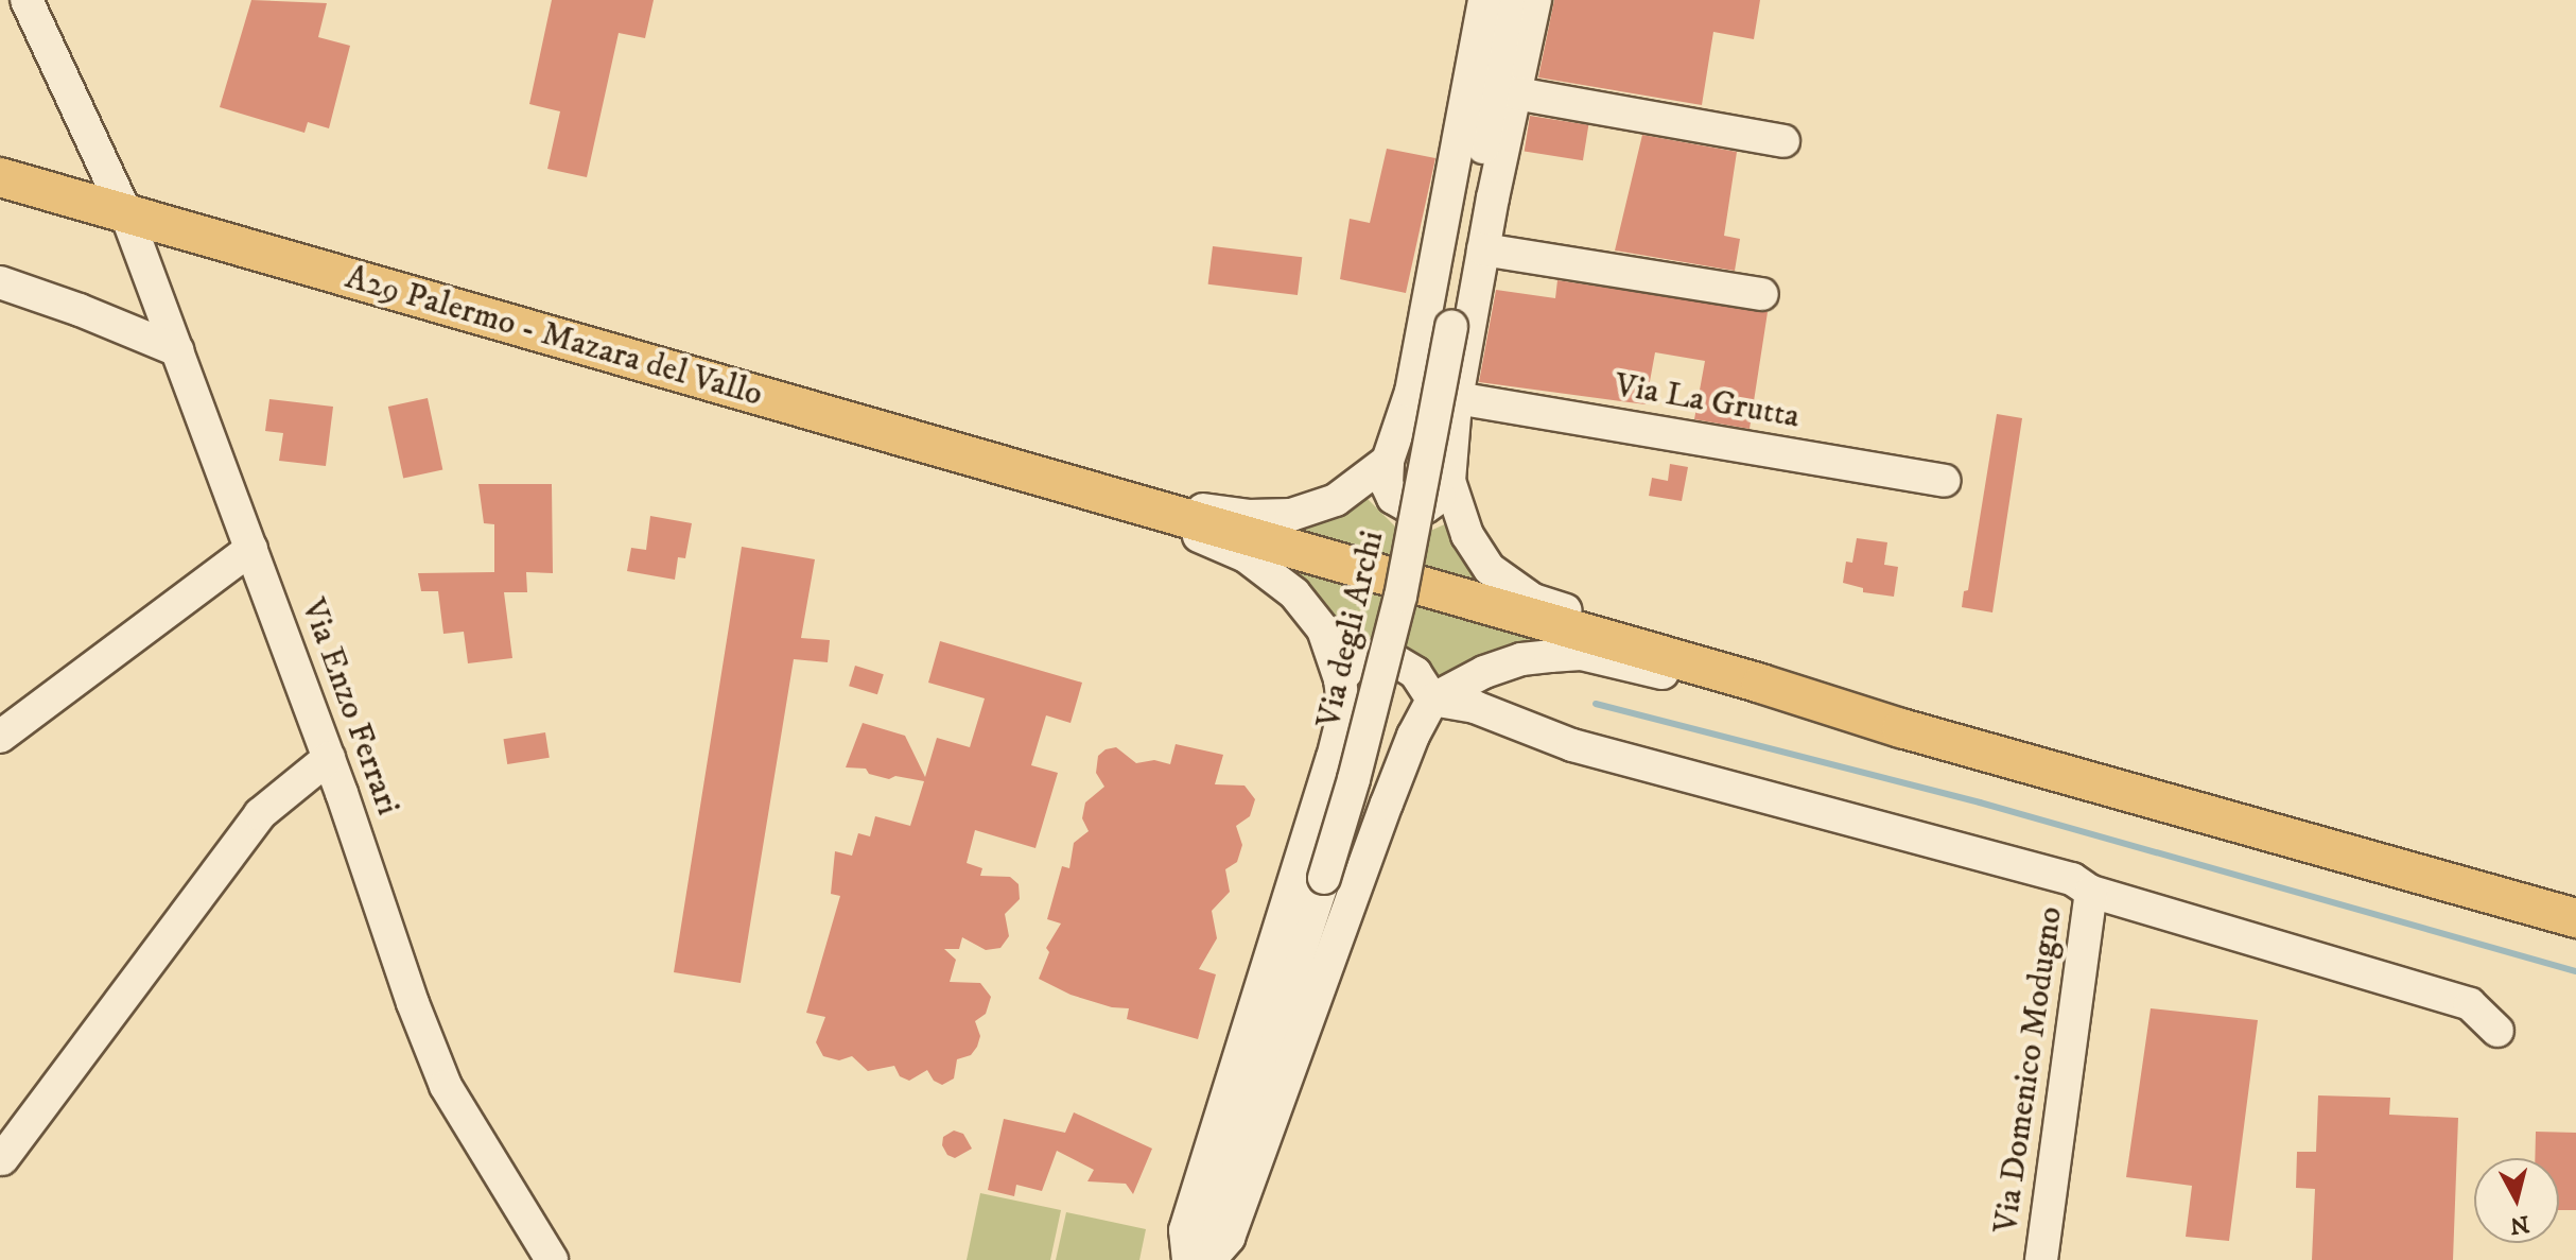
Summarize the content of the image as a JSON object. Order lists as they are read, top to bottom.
{
  "streets": {
    "main road": ["A29 Palermo - Mazara del Vallo"],
    "street": [
      "Via La Grutta",
      "Via degli Archi",
      "Via Enzo Ferrari",
      "Via Domenico Modugno"
    ]
  },
  "crossings": [
    ["A29 Palermo - Mazara del Vallo", "Via Enzo Ferrari"]
  ],
  "north": "bottom"
}
